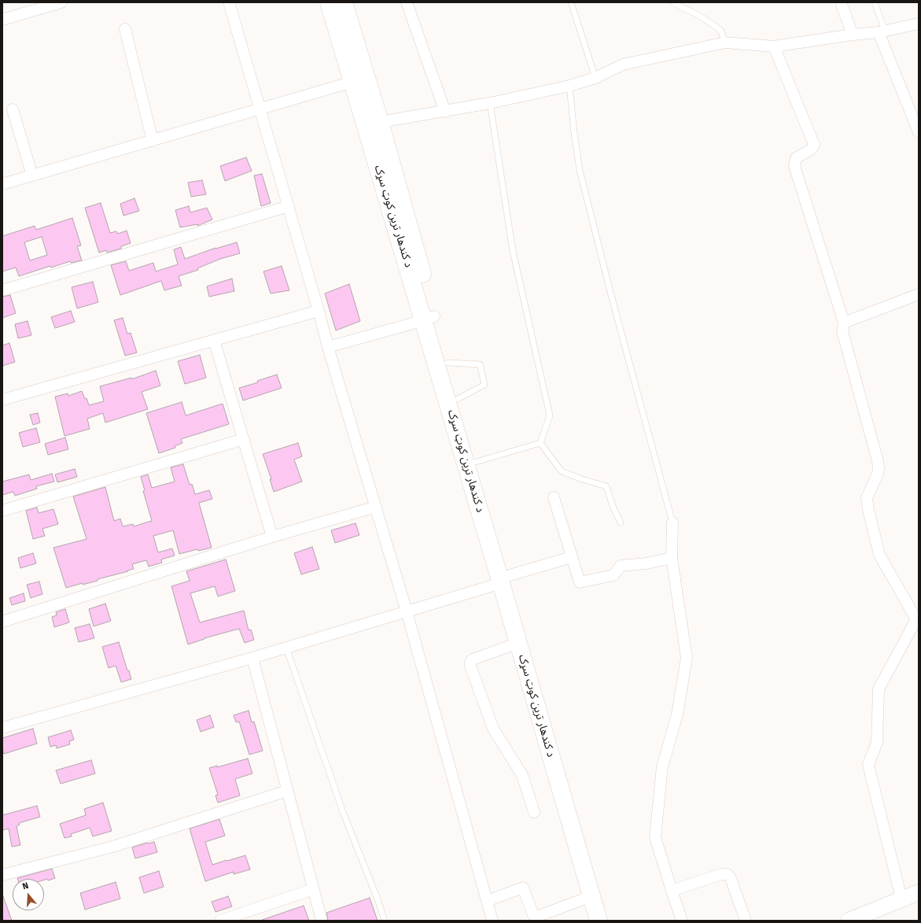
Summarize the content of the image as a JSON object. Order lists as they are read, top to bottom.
{
  "streets": {
    "main road": ["د کندهار ترين کوټ سړک"]
  },
  "north": "top"
}
